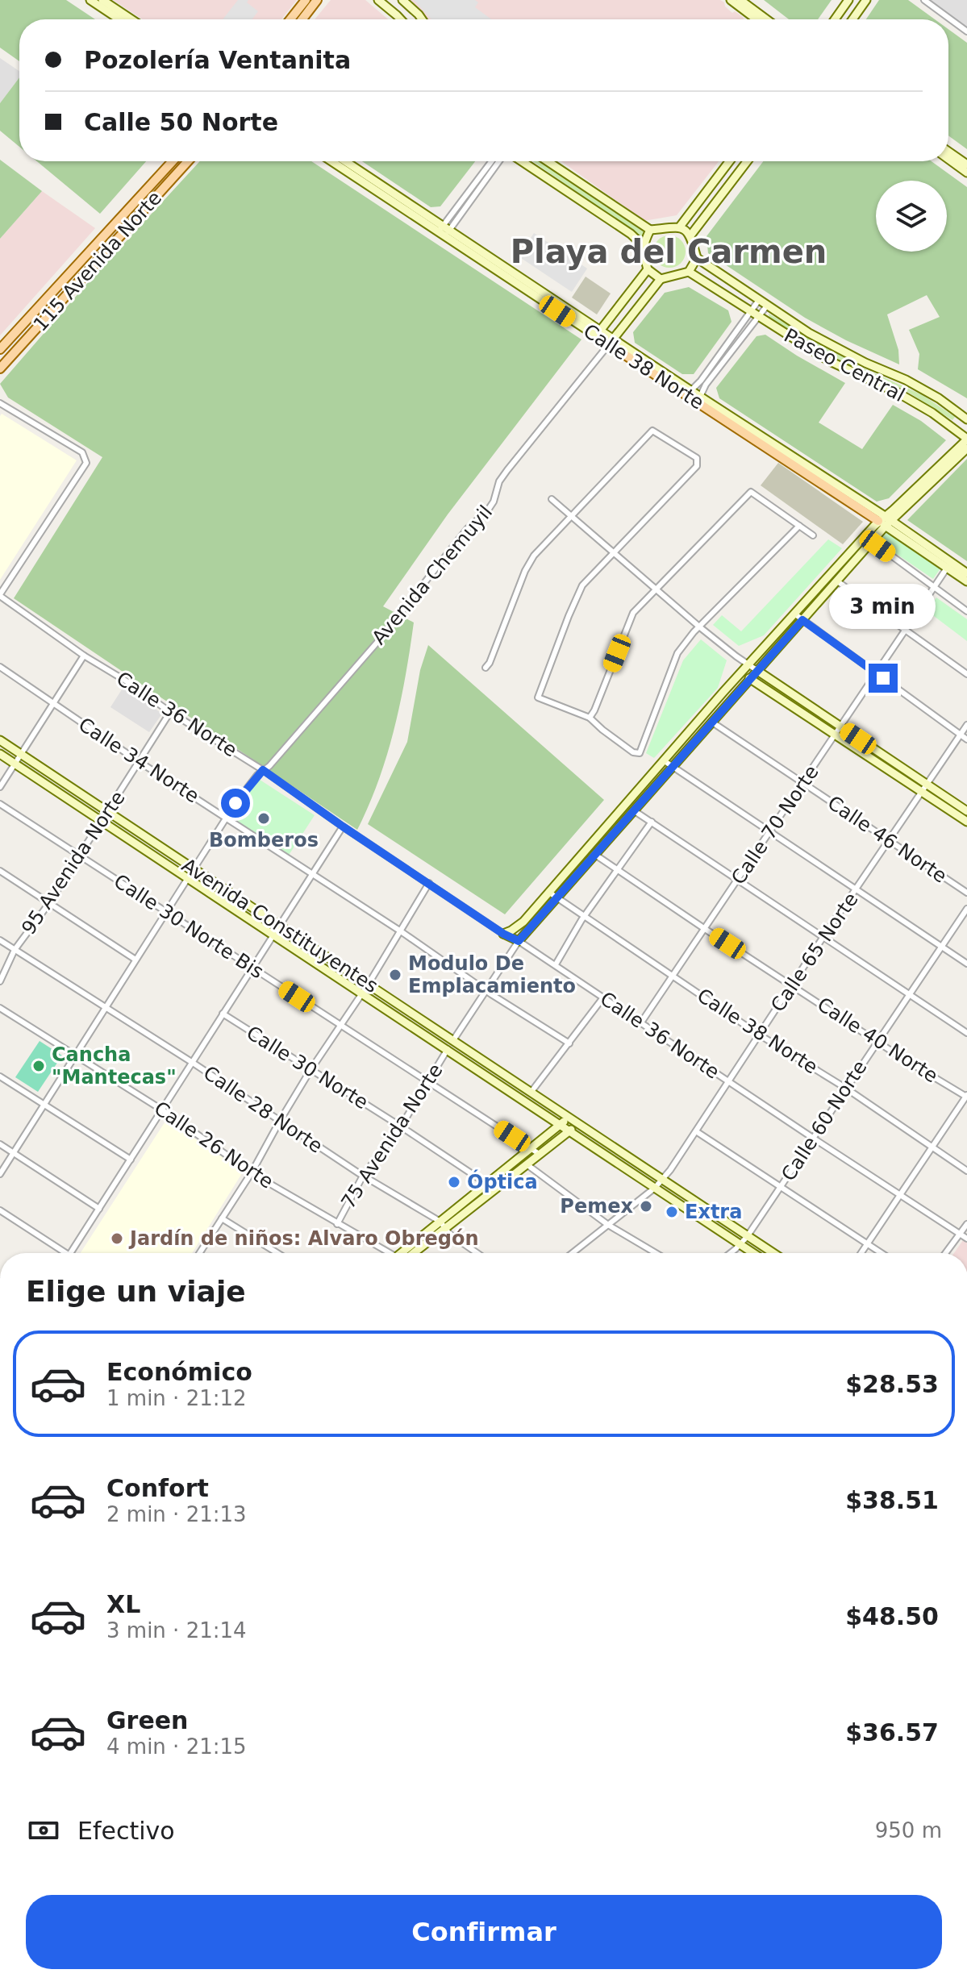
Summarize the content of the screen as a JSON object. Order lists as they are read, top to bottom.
{
  "streets": {
    "main road": [
      "115 Avenida Norte",
      "Paseo Central",
      "Calle 38 Norte",
      "Avenida Chemuyil",
      "Calle 36 Norte",
      "Avenida Constituyentes"
    ],
    "street": [
      "Calle 34 Norte",
      "Calle 70 Norte",
      "Calle 46 Norte",
      "95 Avenida Norte",
      "Calle 30 Norte Bis",
      "Calle 65 Norte",
      "Calle 40 Norte",
      "Calle 30 Norte",
      "Calle 28 Norte",
      "Calle 60 Norte",
      "75 Avenida Norte",
      "Calle 26 Norte"
    ]
  },
  "crossings": [
    ["Paseo Central", "Avenida Chemuyil"],
    ["Calle 38 Norte", "Avenida Chemuyil"],
    ["Calle 38 Norte", "Calle 70 Norte"],
    ["Calle 38 Norte", "Calle 65 Norte"],
    ["Calle 38 Norte", "Calle 60 Norte"],
    ["Avenida Chemuyil", "Calle 36 Norte"],
    ["Avenida Chemuyil", "Calle 34 Norte"],
    ["Avenida Chemuyil", "Avenida Constituyentes"],
    ["Avenida Chemuyil", "Calle 30 Norte Bis"],
    ["Avenida Chemuyil", "Calle 28 Norte"],
    ["Avenida Chemuyil", "Calle 26 Norte"],
    ["Calle 36 Norte", "Calle 70 Norte"],
    ["Calle 36 Norte", "95 Avenida Norte"],
    ["Calle 36 Norte", "Calle 65 Norte"],
    ["Calle 36 Norte", "Calle 60 Norte"],
    ["Calle 34 Norte", "95 Avenida Norte"],
    ["Calle 70 Norte", "Calle 46 Norte"],
    ["Calle 70 Norte", "Calle 40 Norte"],
    ["Calle 46 Norte", "Calle 65 Norte"],
    ["95 Avenida Norte", "Avenida Constituyentes"],
    ["95 Avenida Norte", "Calle 30 Norte Bis"],
    ["95 Avenida Norte", "Calle 28 Norte"],
    ["Avenida Constituyentes", "Calle 65 Norte"],
    ["Avenida Constituyentes", "Calle 60 Norte"],
    ["Avenida Constituyentes", "75 Avenida Norte"],
    ["Calle 30 Norte Bis", "75 Avenida Norte"],
    ["Calle 65 Norte", "Calle 40 Norte"],
    ["Calle 40 Norte", "Calle 60 Norte"],
    ["Calle 30 Norte", "75 Avenida Norte"],
    ["Calle 28 Norte", "75 Avenida Norte"],
    ["75 Avenida Norte", "Calle 26 Norte"]
  ],
  "districts": ["Playa del Carmen"],
  "places": [
    "Bomberos",
    "Modulo De Emplacamiento",
    "Cancha \"Mantecas\"",
    "Óptica",
    "Pemex",
    "Extra",
    "Jardín de niños: Alvaro Obregón"
  ],
  "page": {
    "banner": ["Pozolería Ventanita", "Calle 50 Norte"],
    "bubble": "3 min",
    "heading": "Elige un viaje",
    "list": [
      {
        "name": "Económico",
        "note": "1 min · 21:12",
        "value": "$28.53"
      },
      {
        "name": "Confort",
        "note": "2 min · 21:13",
        "value": "$38.51"
      },
      {
        "name": "XL",
        "note": "3 min · 21:14",
        "value": "$48.50"
      },
      {
        "name": "Green",
        "note": "4 min · 21:15",
        "value": "$36.57"
      }
    ],
    "pay": ["Efectivo", "950 m"],
    "buttons": "Confirmar"
  }
}
